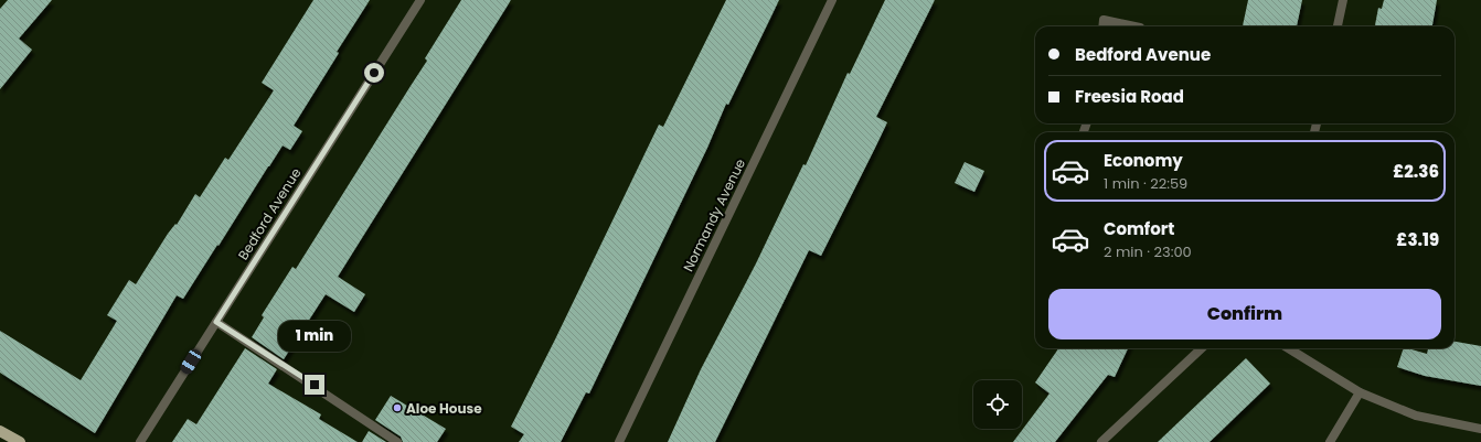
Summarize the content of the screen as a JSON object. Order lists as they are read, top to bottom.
{
  "streets": {
    "street": ["Bedford Avenue", "Normandy Avenue"]
  },
  "places": ["Aloe House"],
  "page": {
    "banner": ["Bedford Avenue", "Freesia Road"],
    "list": [
      {
        "name": "Economy",
        "note": "1 min · 22:59",
        "value": "£2.36"
      },
      {
        "name": "Comfort",
        "note": "2 min · 23:00",
        "value": "£3.19"
      }
    ],
    "buttons": "Confirm",
    "bubble": "1 min"
  }
}
